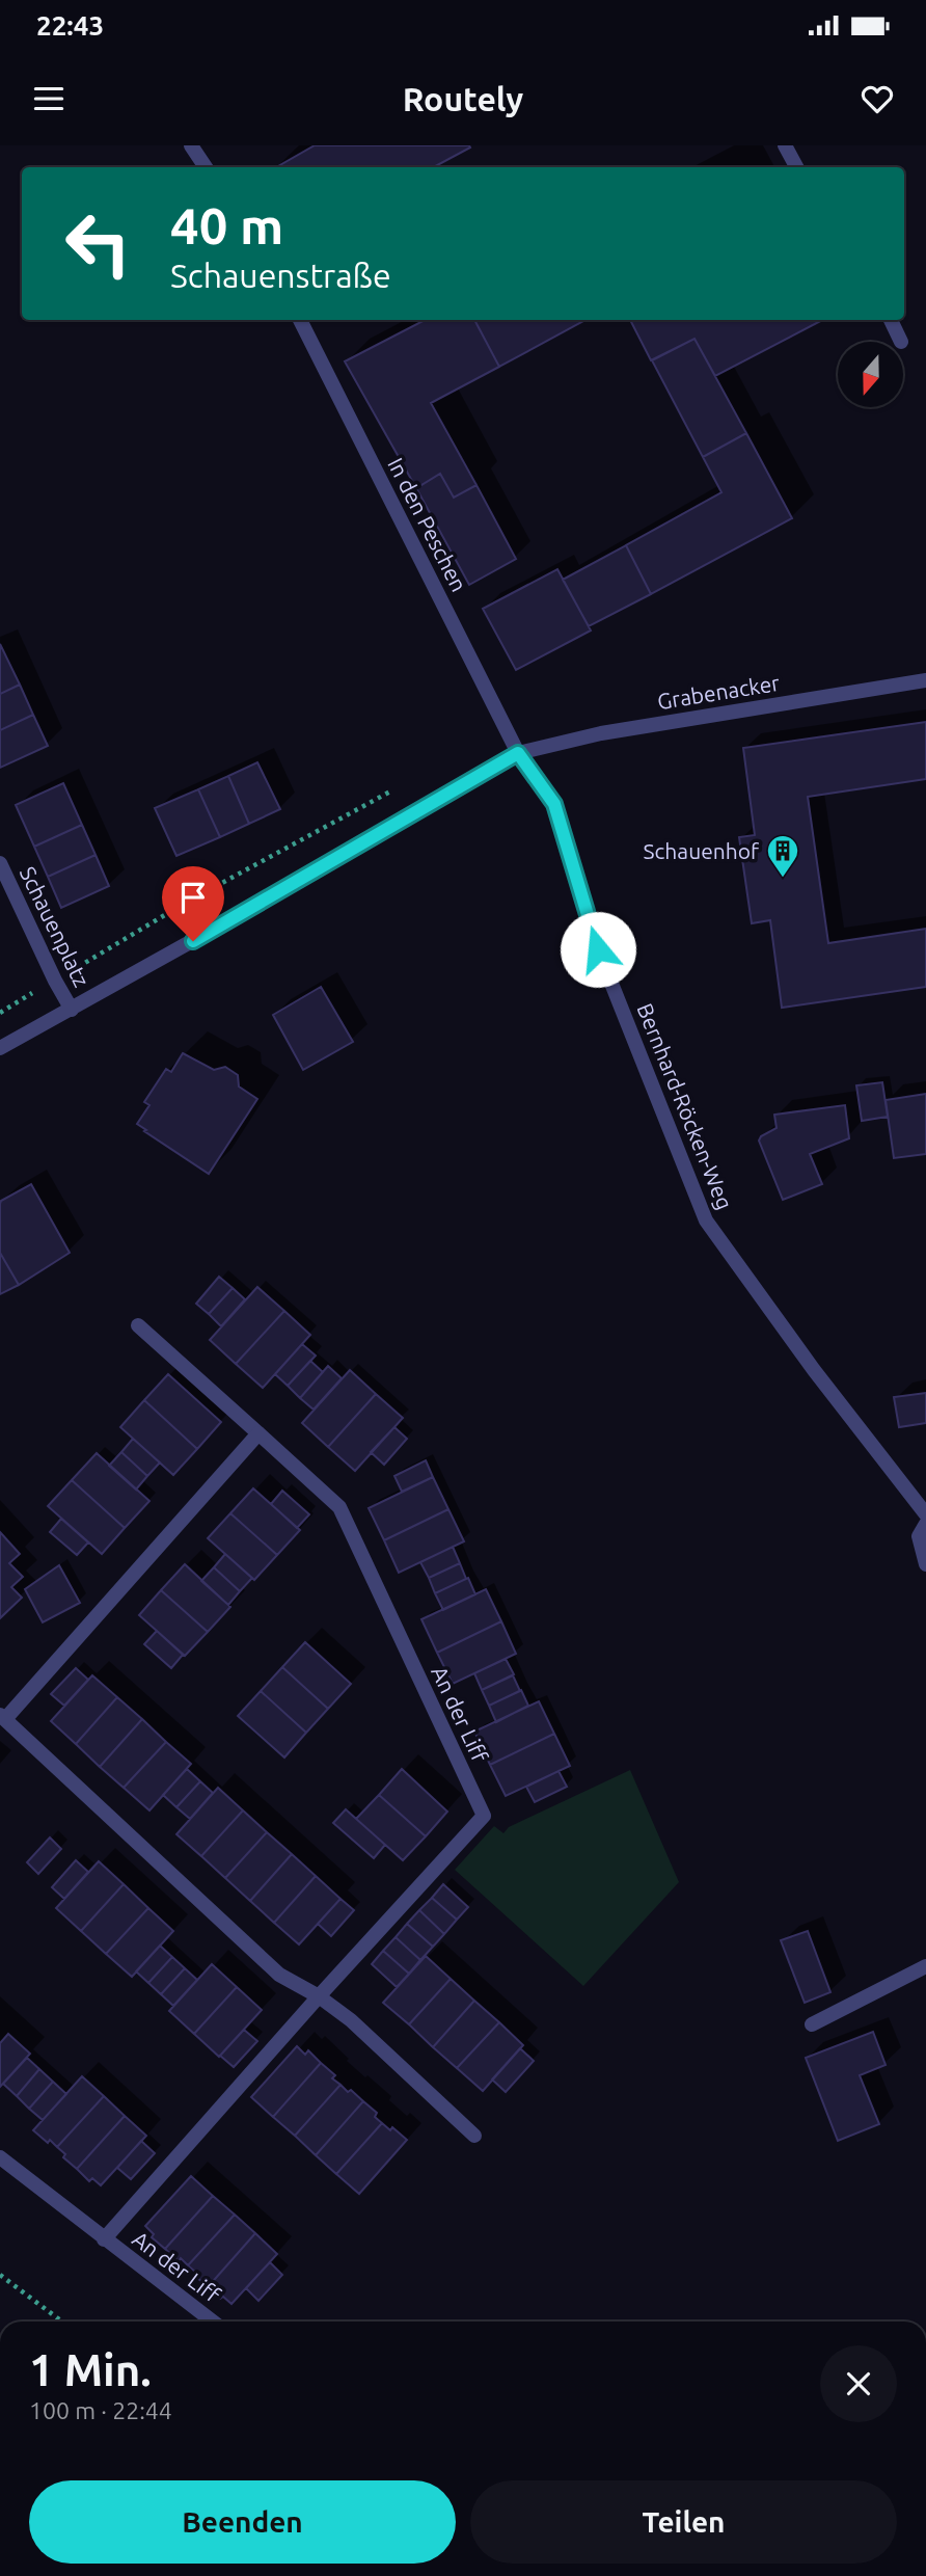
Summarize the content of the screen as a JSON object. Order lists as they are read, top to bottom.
{
  "streets": {
    "street": [
      "In den Peschen",
      "Grabenacker",
      "Schauenplatz",
      "Bernhard-Röcken-Weg",
      "An der Liff"
    ]
  },
  "crossings": [
    ["In den Peschen", "Grabenacker"],
    ["In den Peschen", "Bernhard-Röcken-Weg"],
    ["Grabenacker", "Schauenplatz"],
    ["Grabenacker", "Bernhard-Röcken-Weg"]
  ],
  "places": {
    "building": ["Schauenhof"]
  },
  "north": "bottom",
  "page": {
    "status": "22:43",
    "header": "Routely",
    "turn": ["40 m", "Schauenstraße"],
    "heading": ["1 Min.", "100 m · 22:44"],
    "buttons": ["Beenden", "Teilen"]
  }
}
